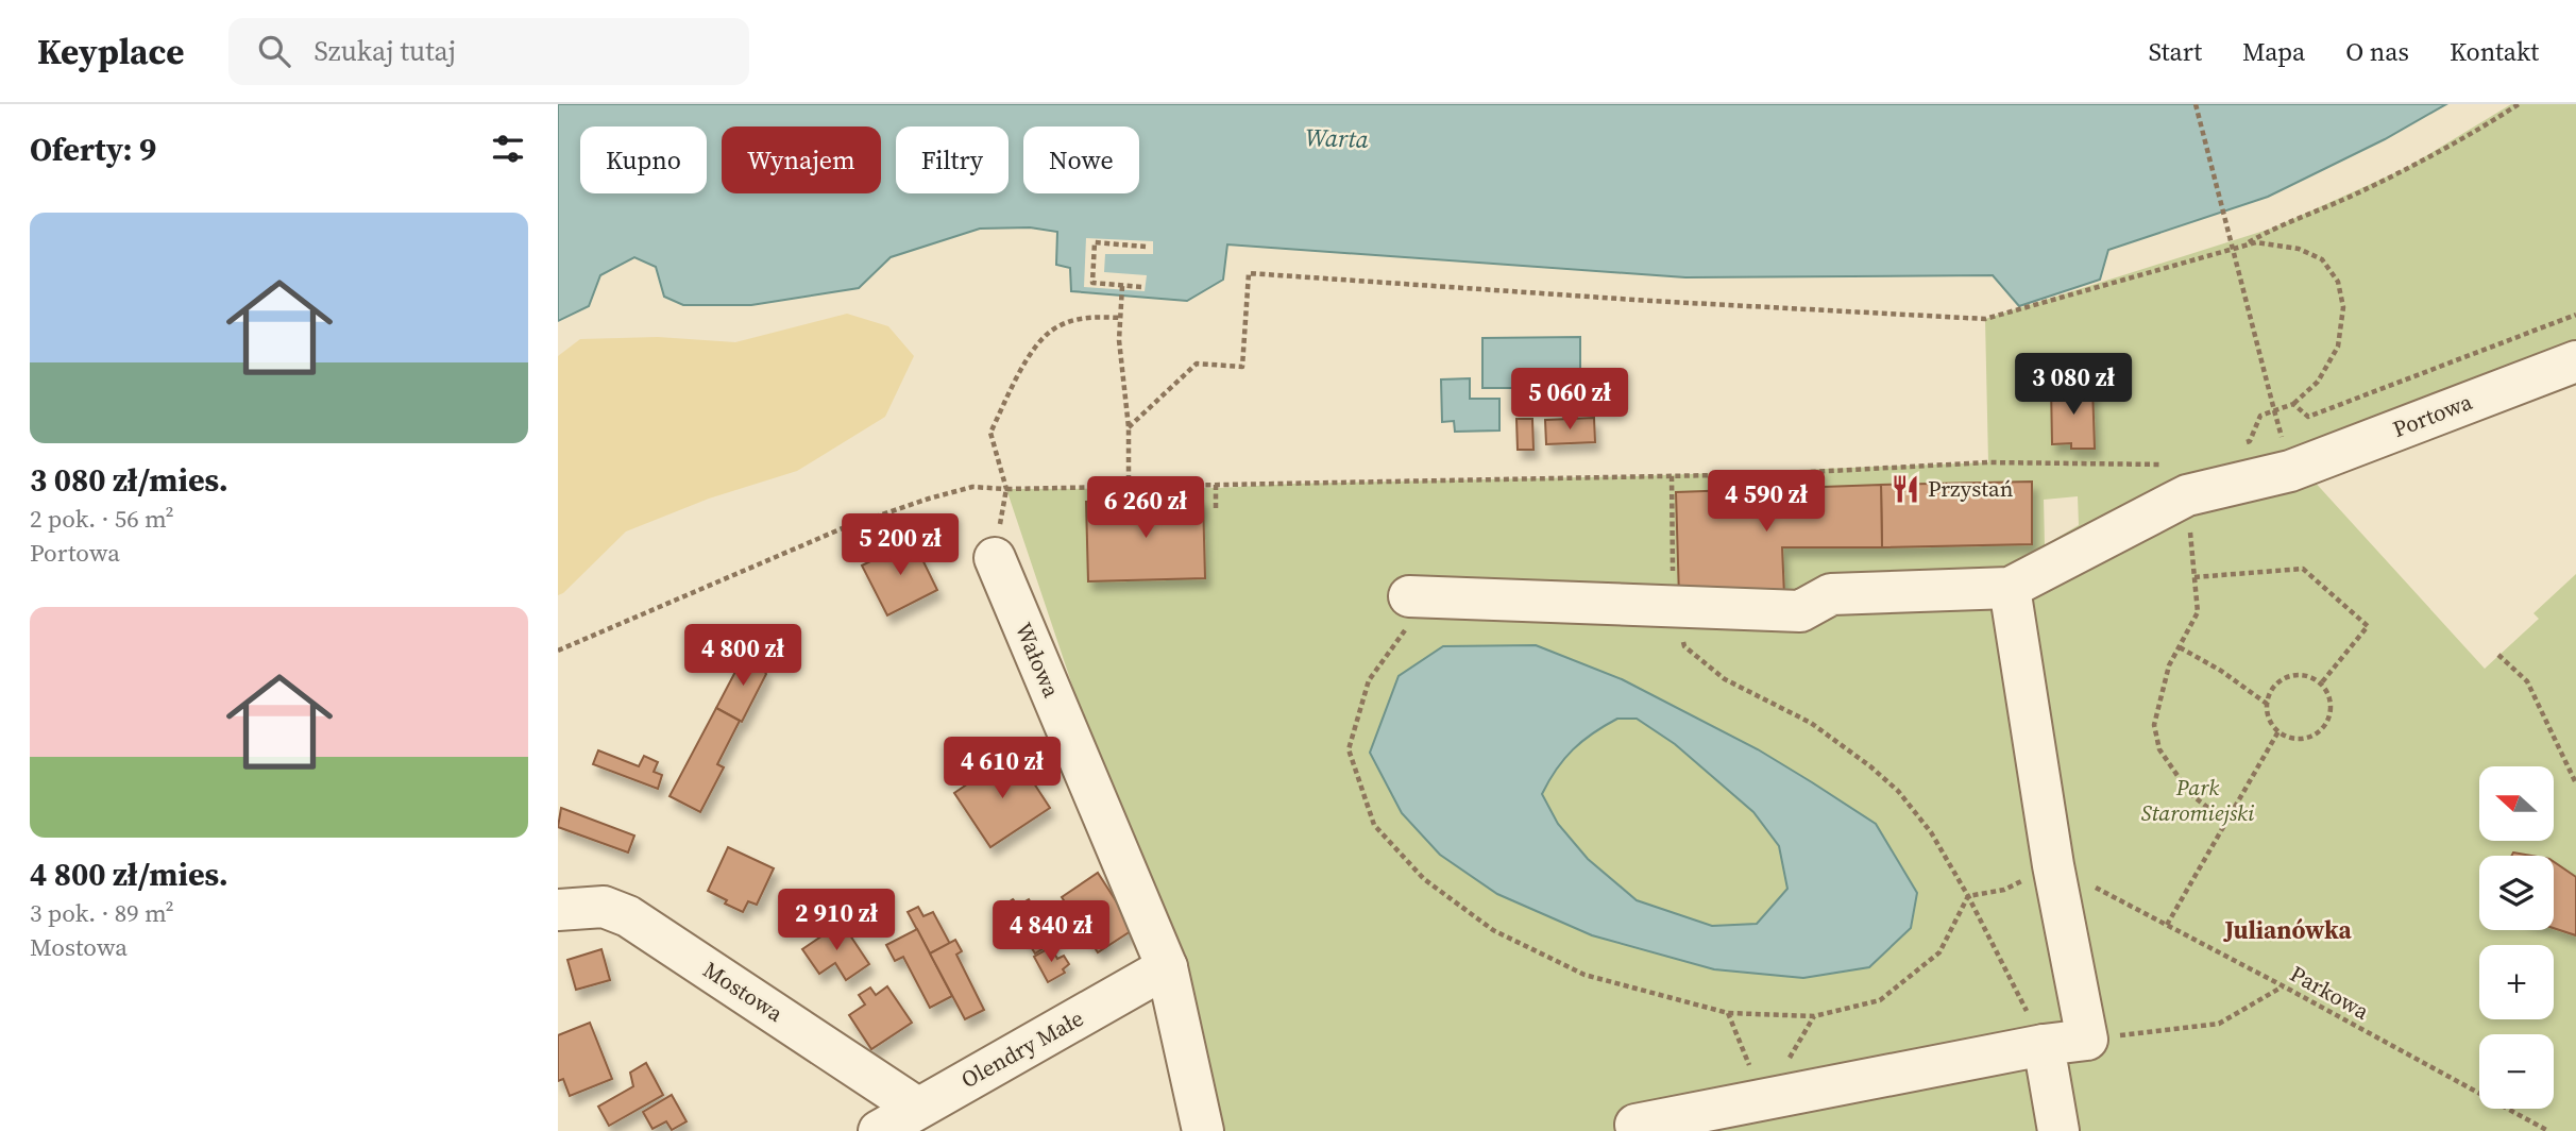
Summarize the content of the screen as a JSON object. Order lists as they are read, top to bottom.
{
  "streets": {
    "street": [
      "Portowa",
      "Wałowa",
      "Mostowa",
      "Olendry Małe"
    ],
    "path": ["Parkowa"]
  },
  "crossings": [
    ["Wałowa", "Olendry Małe"],
    ["Mostowa", "Olendry Małe"]
  ],
  "districts": ["Julianówka"],
  "water": ["Warta"],
  "parks": ["Park Staromiejski"],
  "places": {
    "restaurant": ["Przystań"]
  },
  "north": "left",
  "page": {
    "header": "Keyplace",
    "search": "Szukaj tutaj",
    "nav": [
      "Start",
      "Mapa",
      "O nas",
      "Kontakt"
    ],
    "heading": "Oferty: 9",
    "chip": [
      "Kupno",
      "Wynajem",
      "Filtry",
      "Nowe"
    ],
    "list": [
      {
        "name": "3 080 zł/mies.",
        "note": "2 pok. · 56 m² · Portowa"
      },
      {
        "name": "4 800 zł/mies.",
        "note": "3 pok. · 89 m² · Mostowa"
      }
    ],
    "price": [
      "3 080 zł",
      "5 060 zł",
      "4 590 zł",
      "6 260 zł",
      "5 200 zł",
      "4 800 zł",
      "4 610 zł",
      "2 910 zł",
      "4 840 zł"
    ],
    "map_buttons": ["+", "−"]
  }
}
